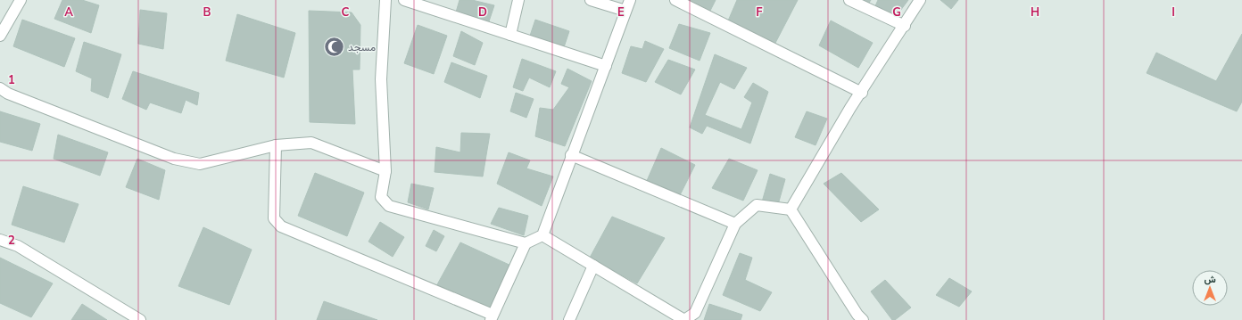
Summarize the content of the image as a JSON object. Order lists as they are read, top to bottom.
{
  "places": {
    "mosque": ["مسجد"]
  },
  "north": "top",
  "grid": {
    "columns": [
      "A",
      "B",
      "C",
      "D",
      "E",
      "F",
      "G",
      "H",
      "I"
    ],
    "rows": ["1", "2"]
  }
}
